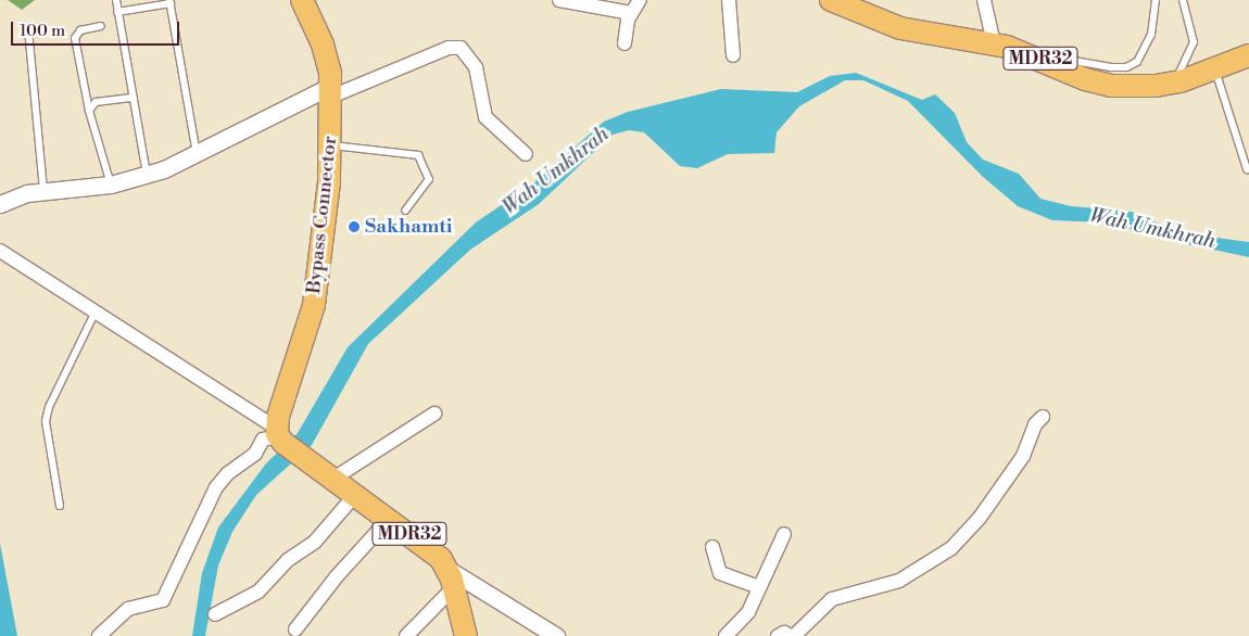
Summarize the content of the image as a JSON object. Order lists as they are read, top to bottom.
{
  "streets": {
    "main road": ["MDR32", "Bypass Connector"]
  },
  "crossings": [
    ["MDR32", "Bypass Connector"]
  ],
  "water": ["Wah Umkhrah"],
  "places": ["Sakhamti"],
  "scale_bar": "100 m"
}
